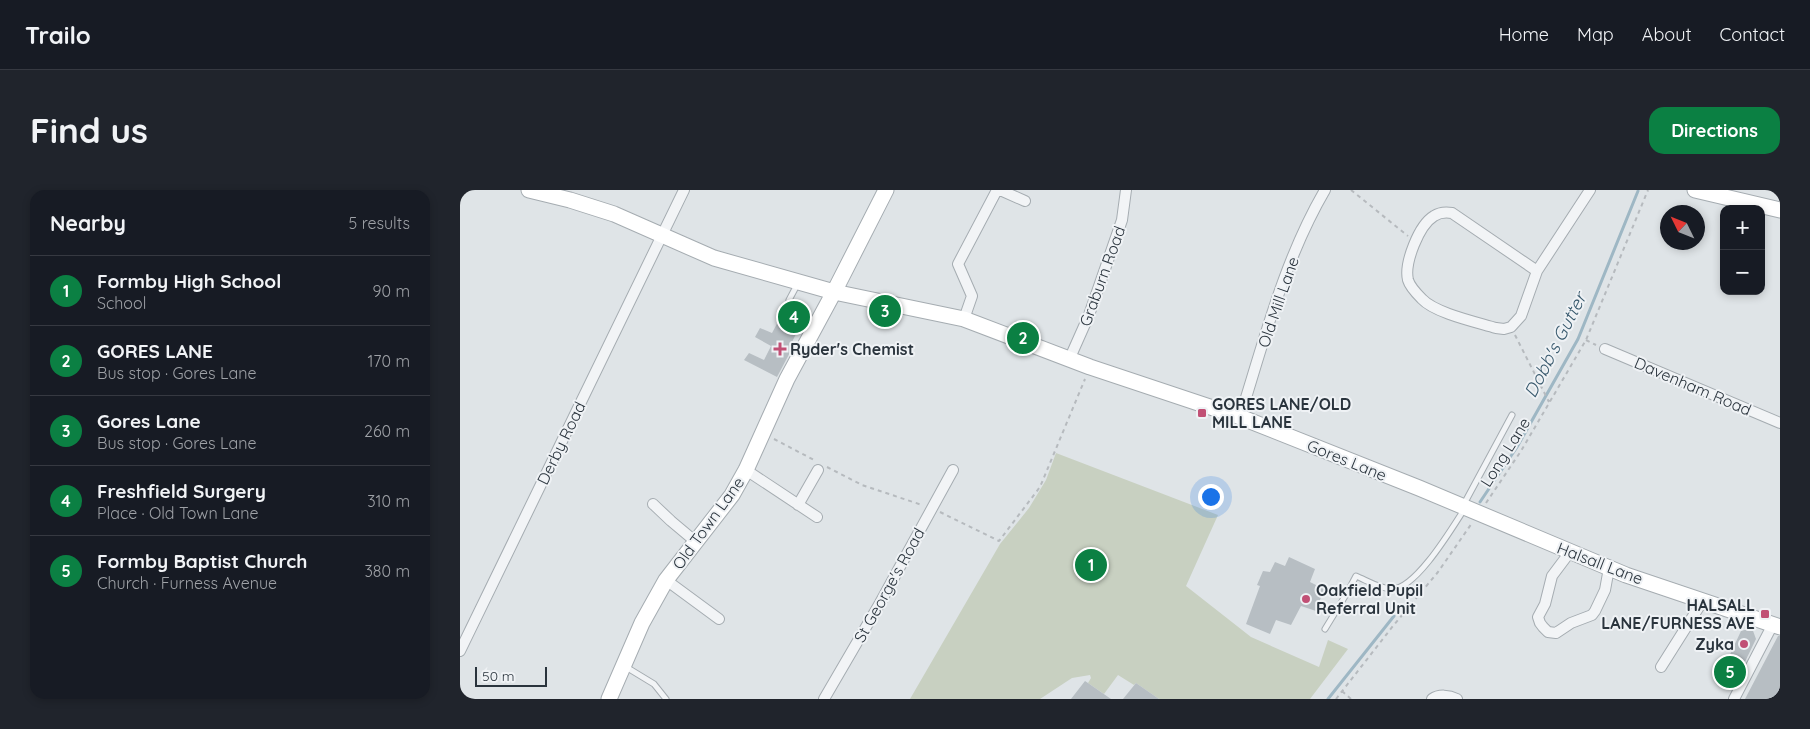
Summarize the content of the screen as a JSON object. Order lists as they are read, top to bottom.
{
  "streets": {
    "street": [
      "Graburn Road",
      "Old Mill Lane",
      "Davenham Road",
      "Derby Road",
      "Gores Lane",
      "Old Town Lane",
      "Halsall Lane",
      "St George's Road"
    ],
    "path": ["Long Lane"]
  },
  "crossings": [
    ["Graburn Road", "Gores Lane"],
    ["Old Mill Lane", "Gores Lane"],
    ["Derby Road", "Gores Lane"],
    ["Long Lane", "Gores Lane"],
    ["Long Lane", "Halsall Lane"],
    ["Gores Lane", "Old Town Lane"],
    ["Gores Lane", "Halsall Lane"]
  ],
  "water": ["Dobb's Gutter"],
  "places": {
    "health": ["Ryder's Chemist"],
    "transit": ["GORES LANE/OLD MILL LANE", "HALSALL LANE/FURNESS AVE"],
    "other": ["Oakfield Pupil Referral Unit", "Zyka"]
  },
  "scale_bar": "50 m",
  "north": "top left",
  "page": {
    "header": "Trailo",
    "nav": [
      "Home",
      "Map",
      "About",
      "Contact"
    ],
    "buttons": "Directions",
    "title": "Find us",
    "heading": ["Nearby", "5 results"],
    "map_buttons": ["+", "−"],
    "list": [
      {
        "mark": "1",
        "name": "Formby High School",
        "note": "School",
        "value": "90 m"
      },
      {
        "mark": "2",
        "name": "GORES LANE",
        "note": "Bus stop · Gores Lane",
        "value": "170 m"
      },
      {
        "mark": "3",
        "name": "Gores Lane",
        "note": "Bus stop · Gores Lane",
        "value": "260 m"
      },
      {
        "mark": "4",
        "name": "Freshfield Surgery",
        "note": "Place · Old Town Lane",
        "value": "310 m"
      },
      {
        "mark": "5",
        "name": "Formby Baptist Church",
        "note": "Church · Furness Avenue",
        "value": "380 m"
      }
    ],
    "pins": [
      "3",
      "4",
      "2",
      "1",
      "5"
    ],
    "scale": "50 m"
  }
}
